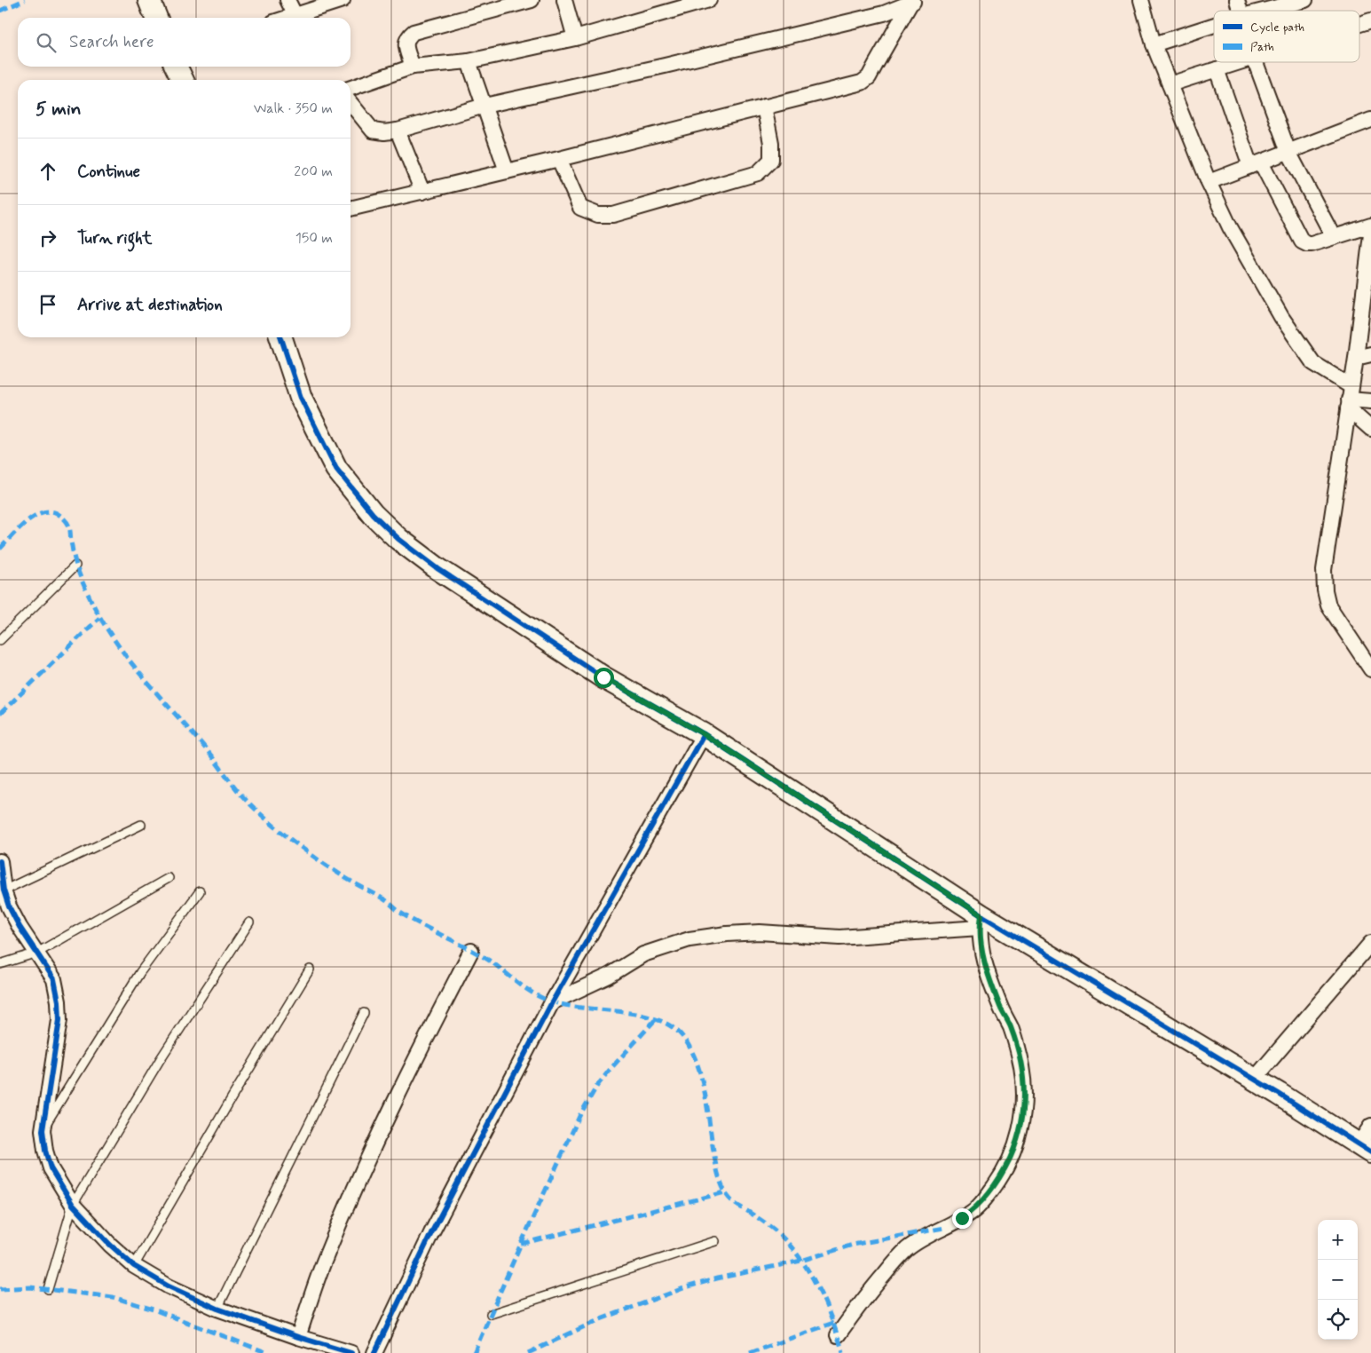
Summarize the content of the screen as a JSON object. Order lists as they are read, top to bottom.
{
  "legend": ["Cycle path", "Path"],
  "page": {
    "search": "Search here",
    "heading": ["5 min", "Walk · 350 m"],
    "list": [
      ["Continue", "200 m"],
      ["Turn right", "150 m"],
      "Arrive at destination"
    ],
    "map_buttons": ["+", "−"]
  }
}
